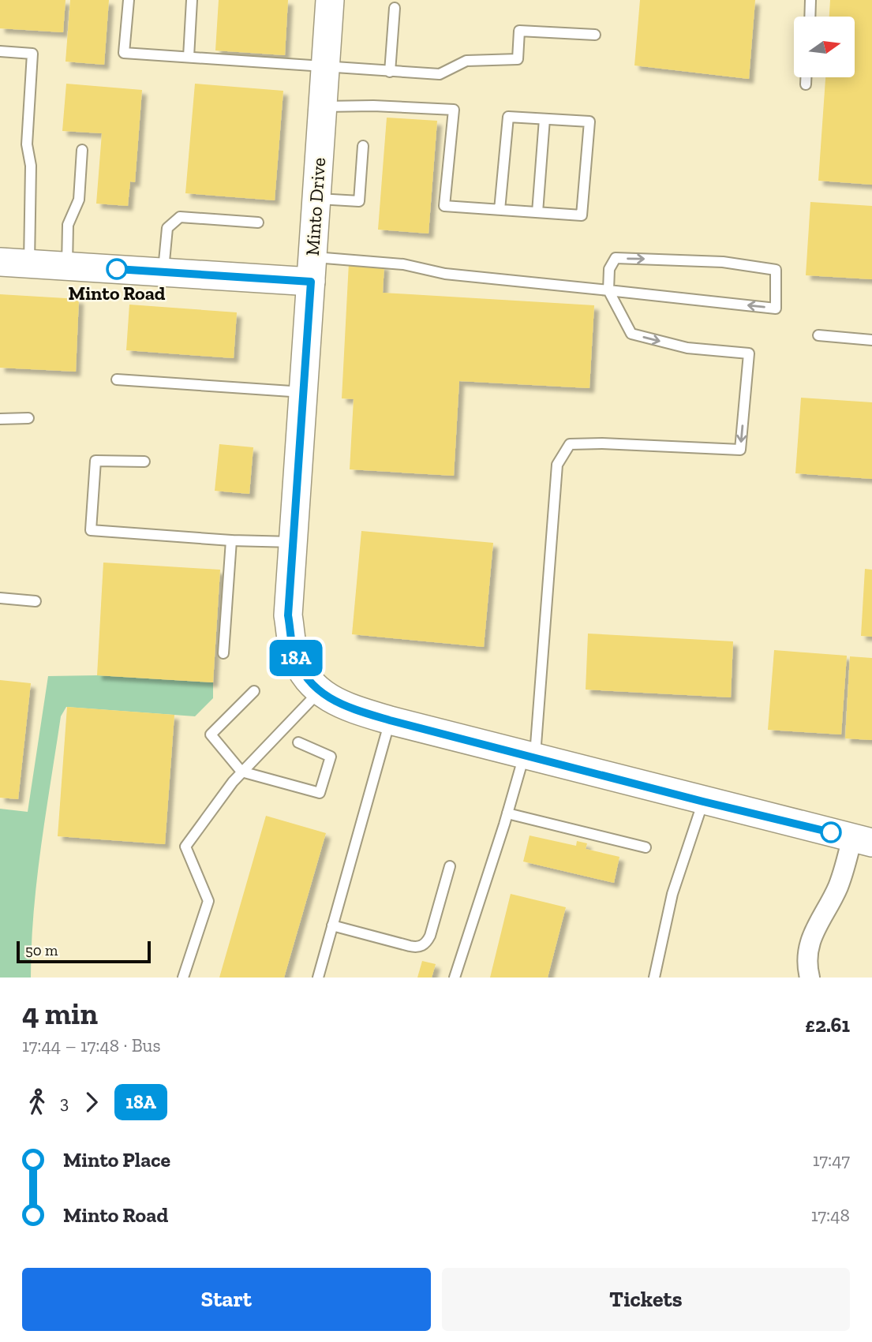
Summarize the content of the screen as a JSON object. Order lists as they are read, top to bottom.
{
  "streets": {
    "street": ["Minto Drive"]
  },
  "places": ["Minto Road"],
  "lines": ["bus line 18A"],
  "scale_bar": "50 m",
  "north": "right",
  "page": {
    "on_map": "18A",
    "scale": "50 m",
    "heading": ["4 min", "17:44 – 17:48 · Bus", "£2.61"],
    "legs": ["3", "18A"],
    "list": [
      {
        "name": "Minto Place",
        "value": "17:47"
      },
      {
        "name": "Minto Road",
        "value": "17:48"
      }
    ],
    "buttons": ["Start", "Tickets"]
  }
}
